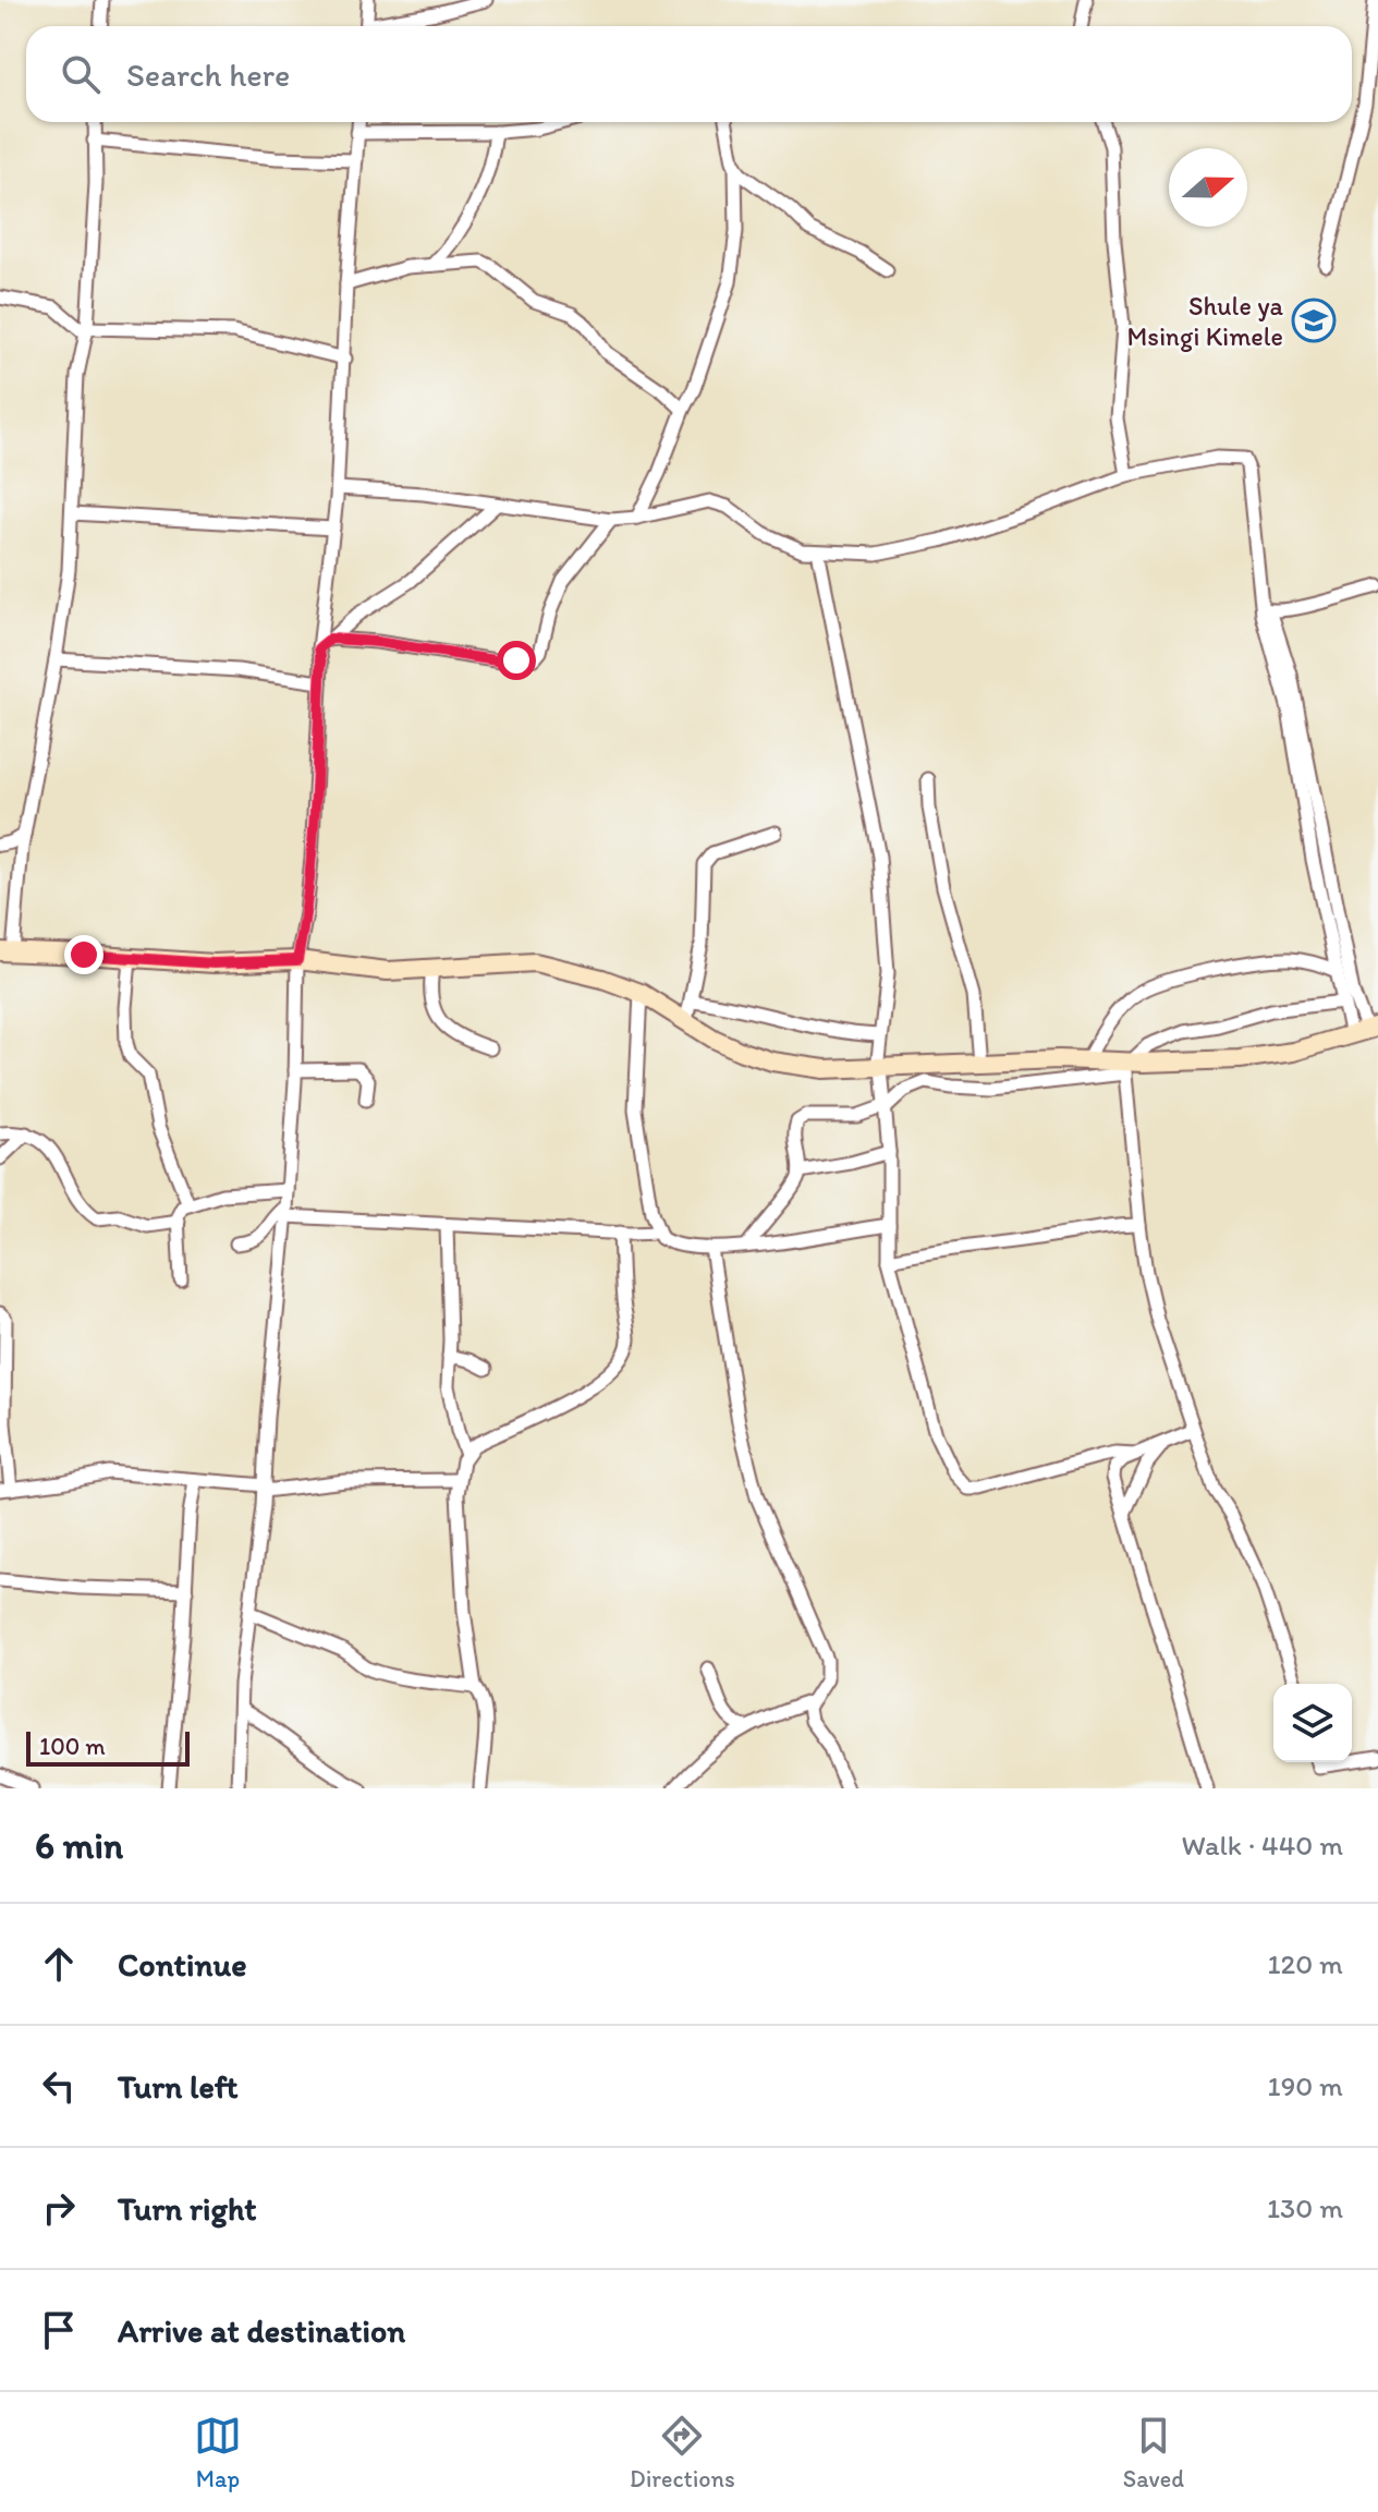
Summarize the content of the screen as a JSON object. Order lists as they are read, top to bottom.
{
  "places": {
    "school or university": ["Shule ya Msingi Kimele"]
  },
  "scale_bar": "100 m",
  "north": "right",
  "page": {
    "search": "Search here",
    "scale": "100 m",
    "heading": ["6 min", "Walk · 440 m"],
    "list": [
      ["Continue", "120 m"],
      ["Turn left", "190 m"],
      ["Turn right", "130 m"],
      "Arrive at destination"
    ],
    "nav": ["Map", "Directions", "Saved"]
  }
}
